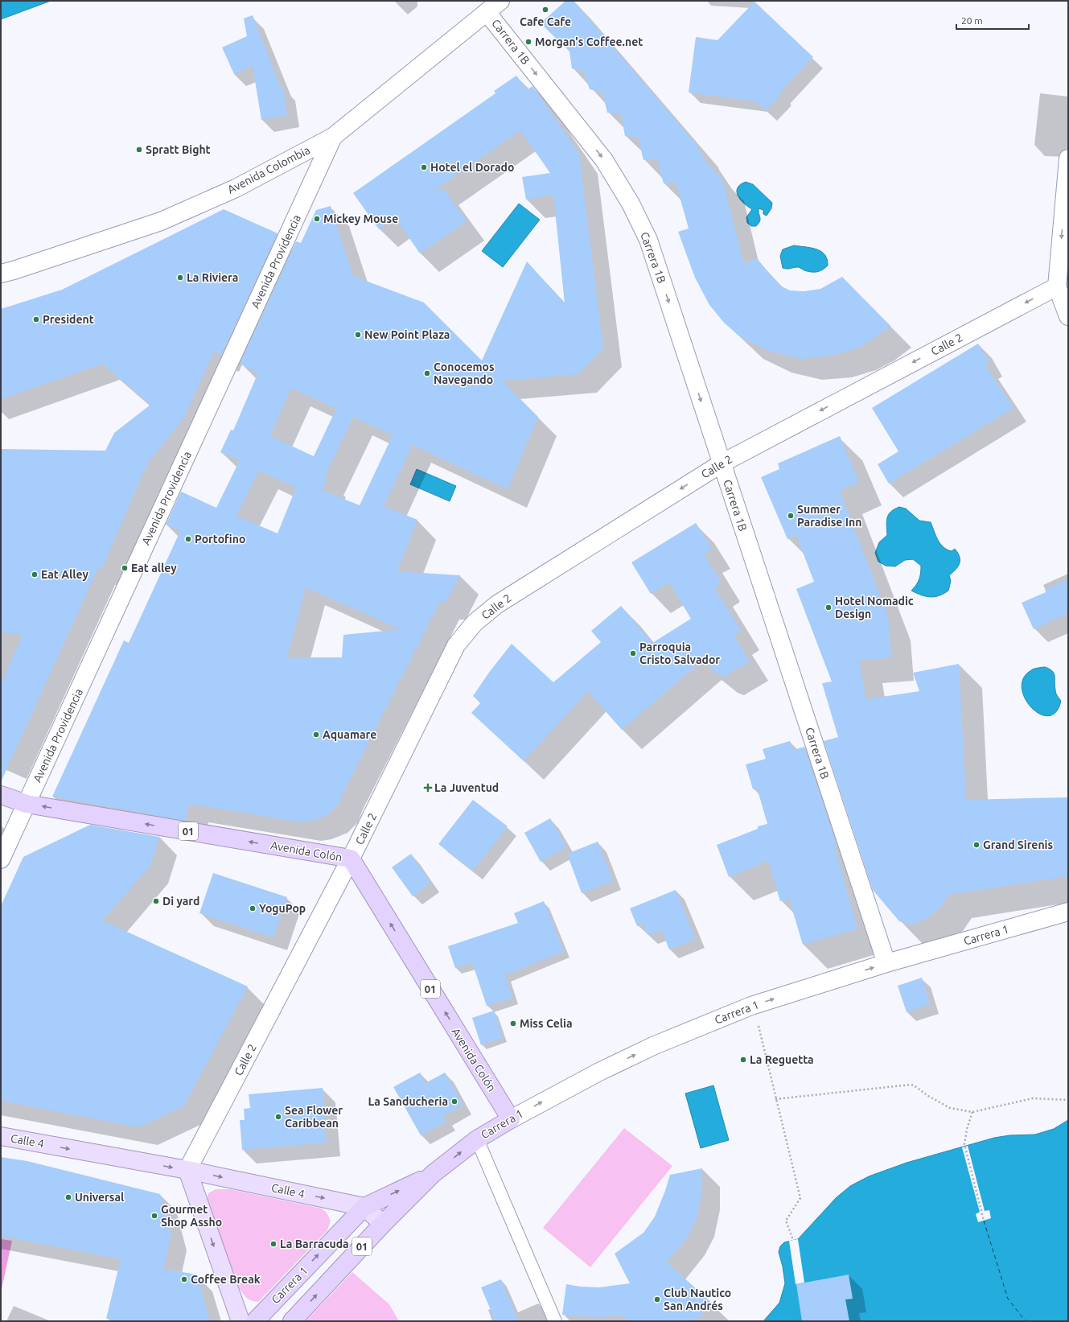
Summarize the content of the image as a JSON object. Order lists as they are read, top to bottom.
{
  "streets": {
    "highway": ["01", "Avenida Colón", "Carrera 1"],
    "main road": ["Calle 4"],
    "street": [
      "Carrera 1B",
      "Avenida Colombia",
      "Avenida Providencia",
      "Calle 2"
    ]
  },
  "crossings": [
    ["Carrera 1B", "Avenida Colombia"],
    ["Carrera 1B", "Calle 2"],
    ["Carrera 1B", "Carrera 1"],
    ["Avenida Colombia", "Avenida Providencia"],
    ["Avenida Providencia", "Avenida Colón"],
    ["Calle 2", "Avenida Colón"],
    ["Calle 2", "Calle 4"],
    ["Avenida Colón", "Carrera 1"],
    ["Carrera 1", "Calle 4"]
  ],
  "one_way": [
    "Carrera 1B",
    "Calle 2",
    "Avenida Colón",
    "Carrera 1",
    "Calle 4"
  ],
  "places": {
    "other": [
      "Cafe Cafe",
      "Morgan's Coffee.net",
      "Spratt Bight",
      "Hotel el Dorado",
      "Mickey Mouse",
      "La Riviera",
      "President",
      "New Point Plaza",
      "Conocemos Navegando",
      "Summer Paradise Inn",
      "Portofino",
      "Eat alley",
      "Eat Alley",
      "Hotel Nomadic Design",
      "Parroquia Cristo Salvador",
      "Aquamare",
      "Grand Sirenis",
      "Di yard",
      "YoguPop",
      "Miss Celia",
      "La Reguetta",
      "La Sanducheria",
      "Sea Flower Caribbean",
      "Universal",
      "Gourmet Shop Assho",
      "La Barracuda",
      "Coffee Break",
      "Club Nautico San Andrés"
    ],
    "health": ["La Juventud"]
  },
  "scale_bar": "20 m"
}
